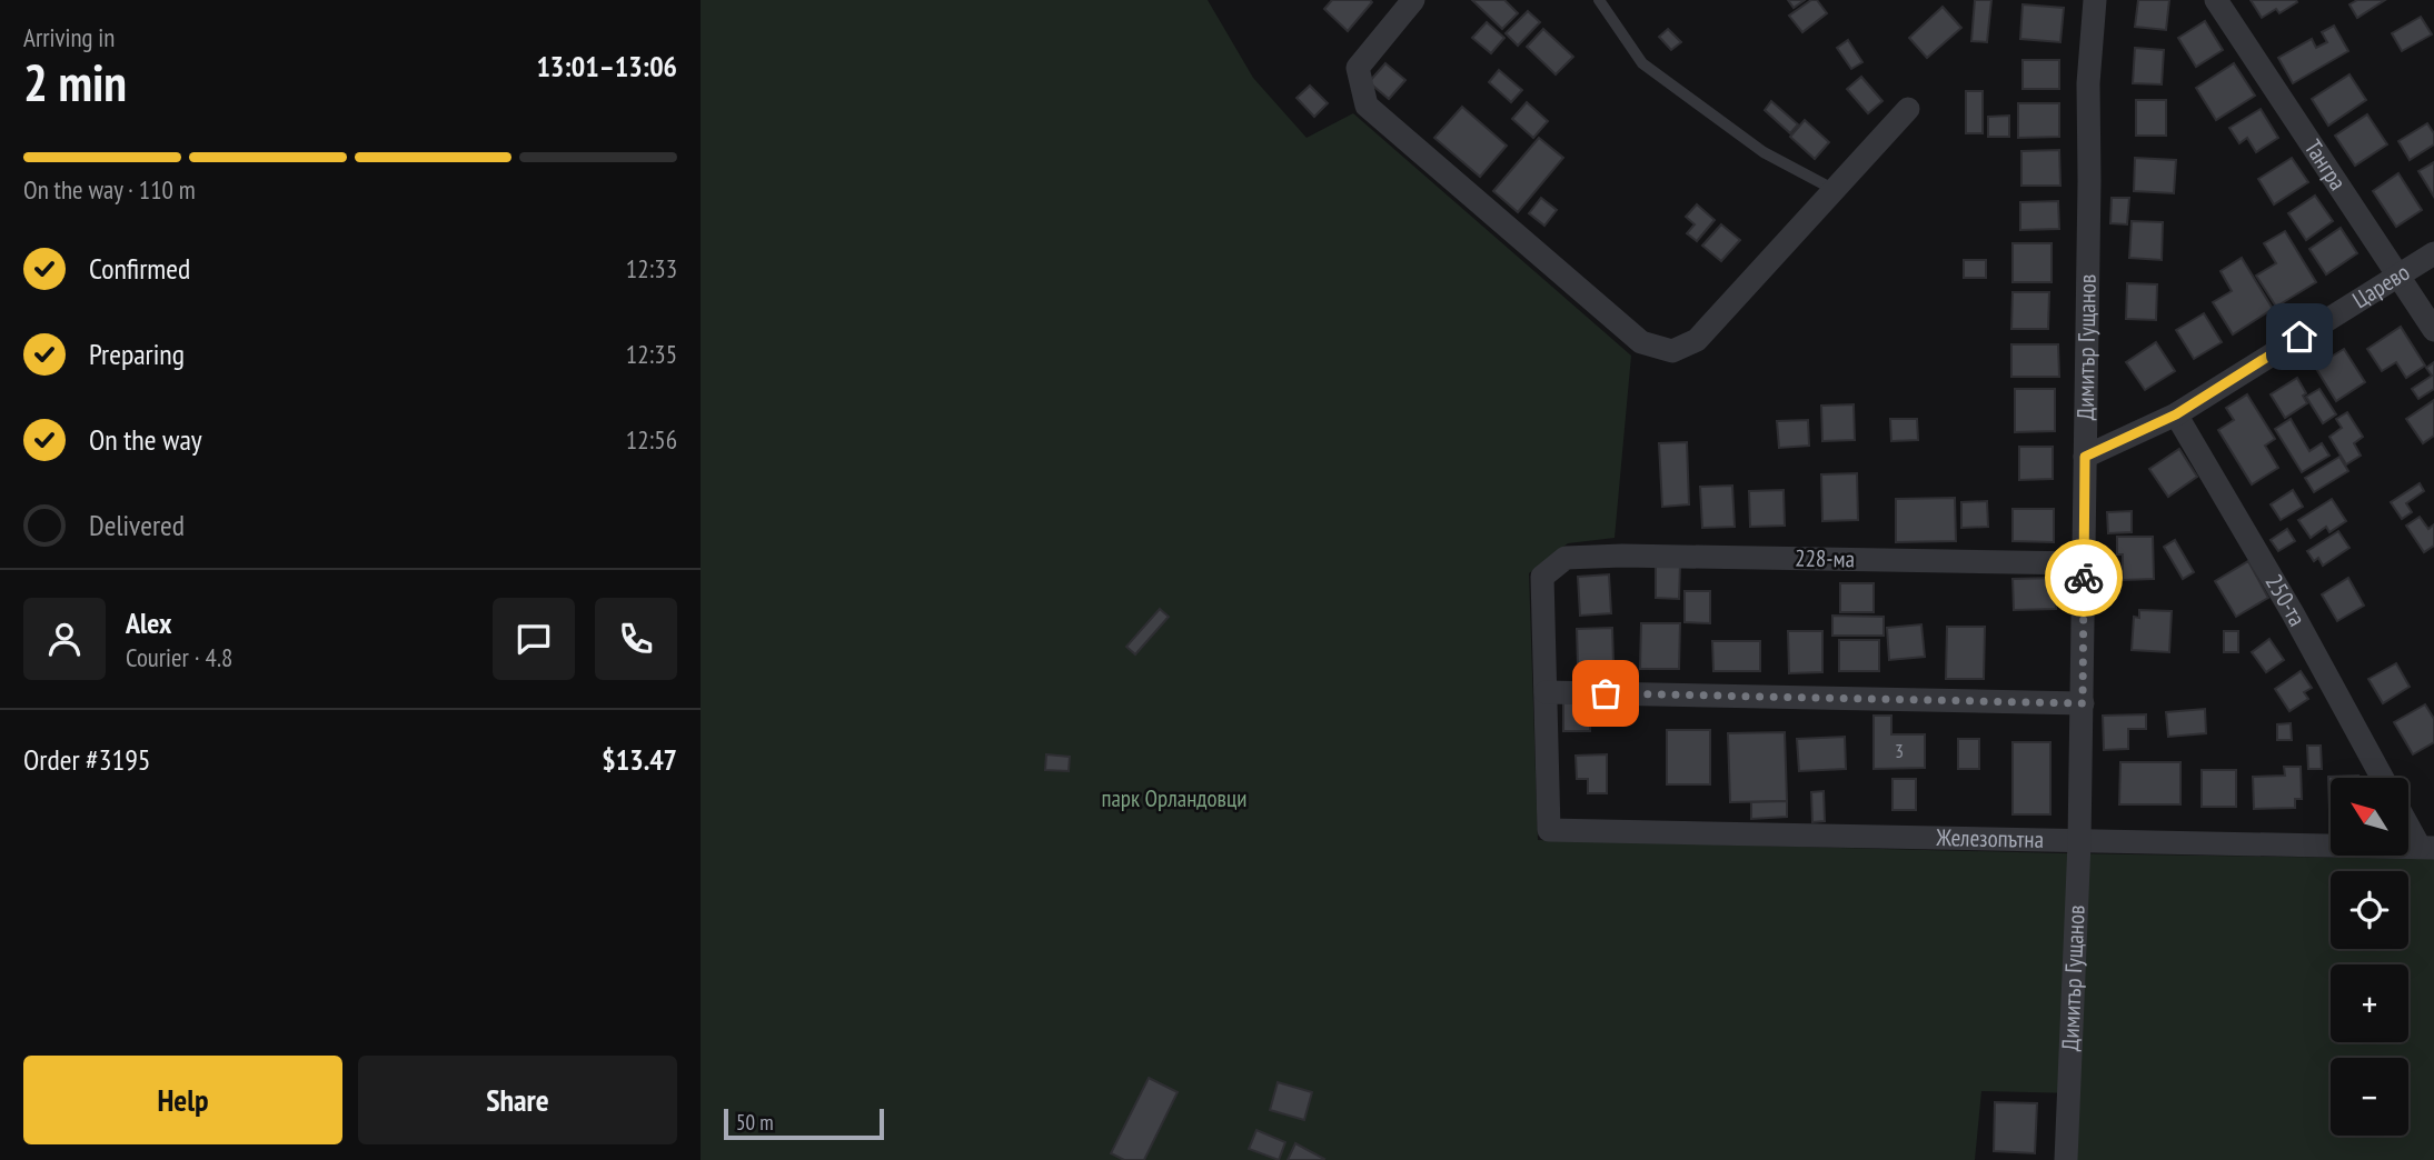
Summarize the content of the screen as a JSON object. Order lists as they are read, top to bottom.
{
  "streets": {
    "street": [
      "Тангра",
      "Царево",
      "Димитър Гущанов",
      "228-ма",
      "250-та",
      "Железопътна"
    ]
  },
  "crossings": [
    ["Тангра", "Царево"],
    ["Царево", "Димитър Гущанов"],
    ["Царево", "250-та"],
    ["Димитър Гущанов", "228-ма"],
    ["Димитър Гущанов", "Железопътна"],
    ["228-ма", "Железопътна"]
  ],
  "parks": ["парк Орландовци"],
  "house_numbers": ["3"],
  "scale_bar": "50 m",
  "north": "top left",
  "page": {
    "heading": ["2 min", "Arriving in", "13:01–13:06"],
    "panel": [
      "Alex",
      "Courier · 4.8",
      "Order #3195",
      "$13.47"
    ],
    "bar": "On the way · 110 m",
    "list": [
      ["Confirmed", "12:33"],
      ["Preparing", "12:35"],
      ["On the way", "12:56"],
      "Delivered"
    ],
    "map_buttons": ["+", "−"],
    "buttons": ["Help", "Share"],
    "scale": "50 m"
  }
}
